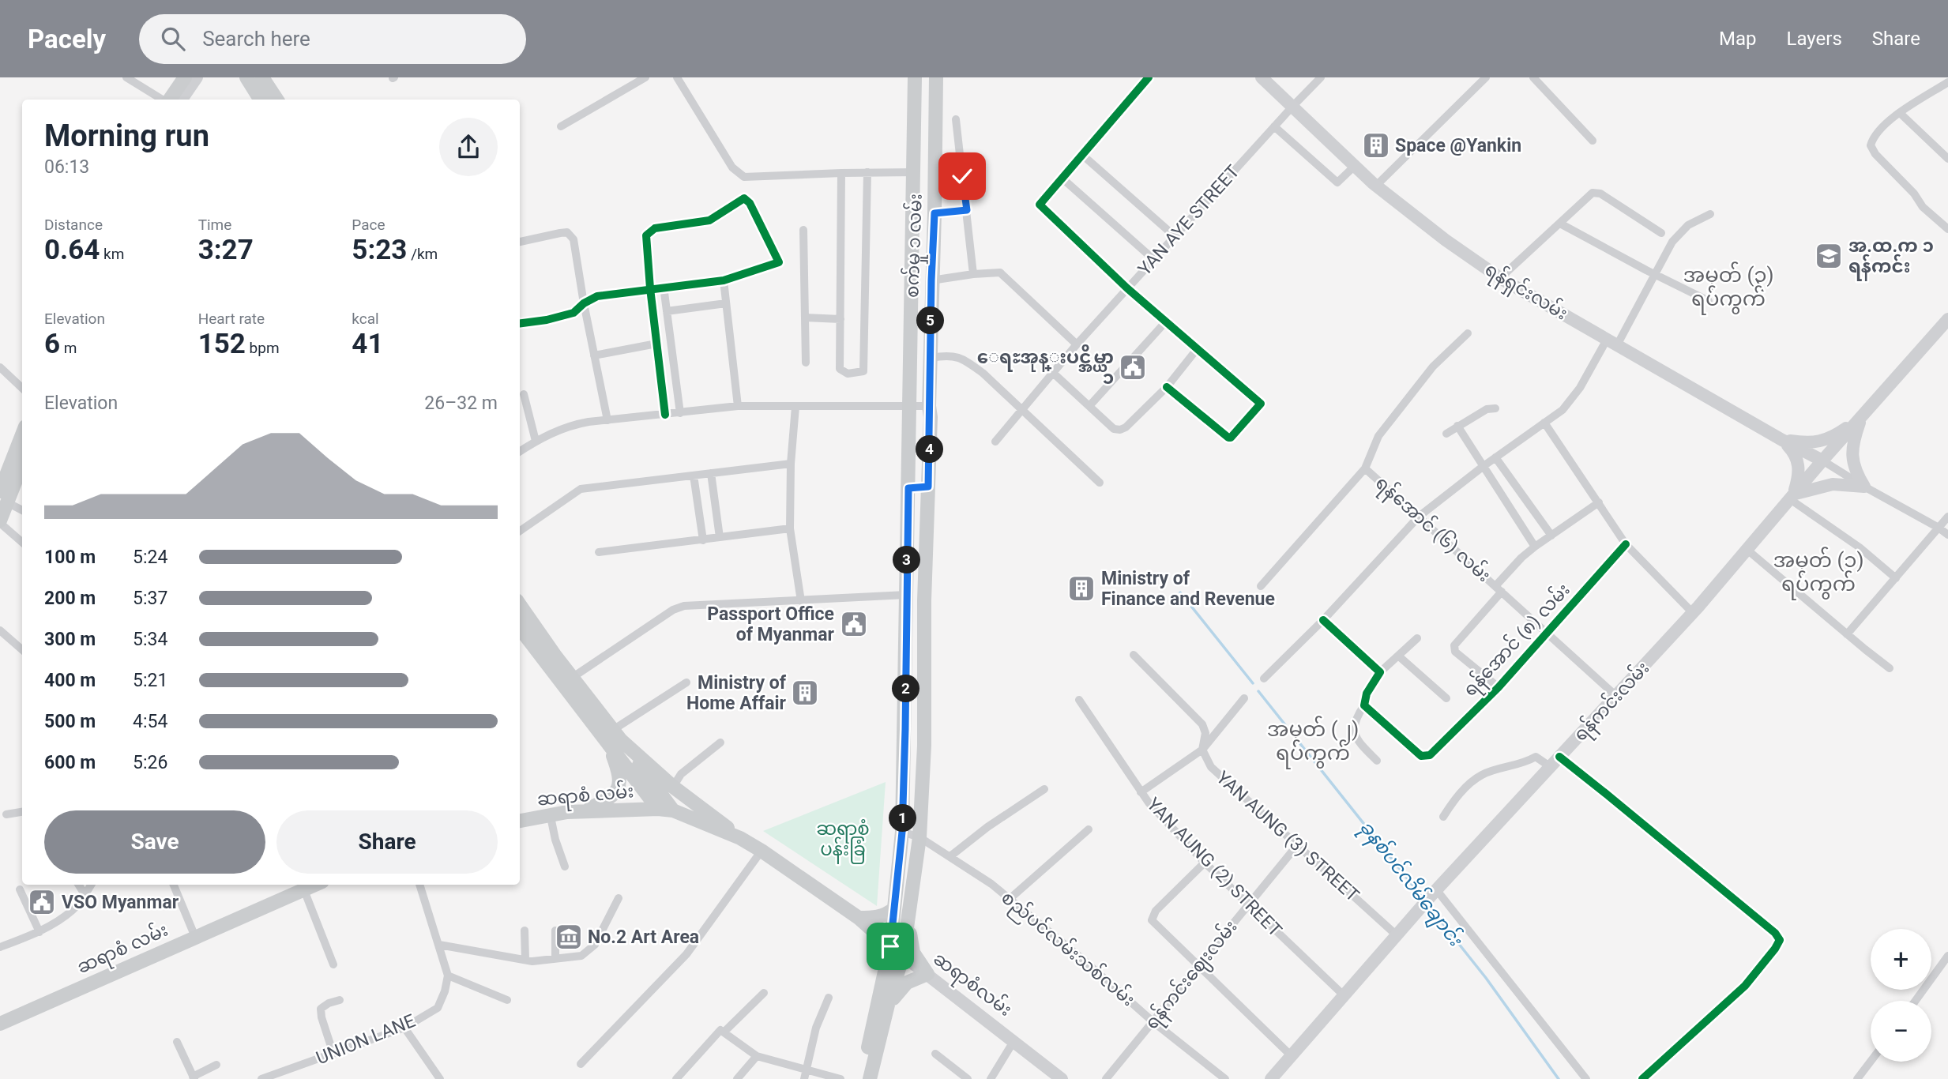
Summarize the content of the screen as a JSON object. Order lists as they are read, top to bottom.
{
  "streets": {
    "main road": [
      "စက်မှု ၁ လမ်း",
      "ရန်ရှင်းလမ်း",
      "ရန်ကင်းလမ်း",
      "ဆရာစံ လမ်း",
      "ဆရာစံလမ်း"
    ],
    "street": [
      "YAN AYE STREET",
      "ရန်အောင် (၆) လမ်း",
      "ရန်အောင် (၈) လမ်း",
      "YAN AUNG (3) STREET",
      "YAN AUNG (2) STREET",
      "စည်ပင်လမ်းသစ်လမ်း",
      "ရန်ကင်းဈေးလမ်း",
      "UNION LANE"
    ]
  },
  "crossings": [
    ["YAN AYE STREET", "ရန်ရှင်းလမ်း"],
    ["စက်မှု ၁ လမ်း", "စည်ပင်လမ်းသစ်လမ်း"],
    ["ရန်ရှင်းလမ်း", "ရန်ကင်းလမ်း"],
    ["ရန်အောင် (၆) လမ်း", "ရန်အောင် (၈) လမ်း"],
    ["ရန်အောင် (၆) လမ်း", "ရန်ကင်းလမ်း"],
    ["ရန်ကင်းလမ်း", "YAN AUNG (3) STREET"],
    ["ရန်ကင်းလမ်း", "YAN AUNG (2) STREET"],
    ["ဆရာစံ လမ်း", "ဆရာစံလမ်း"],
    ["YAN AUNG (3) STREET", "ရန်ကင်းဈေးလမ်း"],
    ["YAN AUNG (2) STREET", "ရန်ကင်းဈေးလမ်း"],
    ["စည်ပင်လမ်းသစ်လမ်း", "ရန်ကင်းဈေးလမ်း"]
  ],
  "districts": ["အမှတ် (၃) ရပ်ကွက်", "အမှတ် (၁) ရပ်ကွက်", "အမှတ် (၂) ရပ်ကွက်"],
  "water": ["ခုနစ်ပင်လိမ်ချောင်း"],
  "parks": ["ဆရာစံ ပန်းခြံ"],
  "places": {
    "building": ["Space @Yankin", "Ministry of Finance and Revenue", "Ministry of Home Affair"],
    "school or university": ["အ.ထ.က ၁ ရန်ကင်း"],
    "public building": ["ေရႊအုန္းပင္အိမ္ယာ ၁", "Passport Office of Myanmar", "VSO Myanmar"],
    "museum": ["No.2 Art Area"]
  },
  "page": {
    "header": "Pacely",
    "search": "Search here",
    "nav": ["Map", "Layers", "Share"],
    "heading": ["Morning run", "06:13"],
    "stats": [
      ["Distance", "0.64 km"],
      ["Time", "3:27"],
      ["Pace", "5:23 /km"],
      ["Elevation", "6 m"],
      ["Heart rate", "152 bpm"],
      ["kcal", "41"]
    ],
    "pins": [
      "5",
      "4",
      "3",
      "2",
      "1"
    ],
    "chart": ["Elevation", "26–32 m"],
    "list": [
      {
        "name": "100 m",
        "note": "5:24"
      },
      {
        "name": "200 m",
        "note": "5:37"
      },
      {
        "name": "300 m",
        "note": "5:34"
      },
      {
        "name": "400 m",
        "note": "5:21"
      },
      {
        "name": "500 m",
        "note": "4:54"
      },
      {
        "name": "600 m",
        "note": "5:26"
      }
    ],
    "buttons": ["Save", "Share"],
    "map_buttons": ["+", "−"]
  }
}
